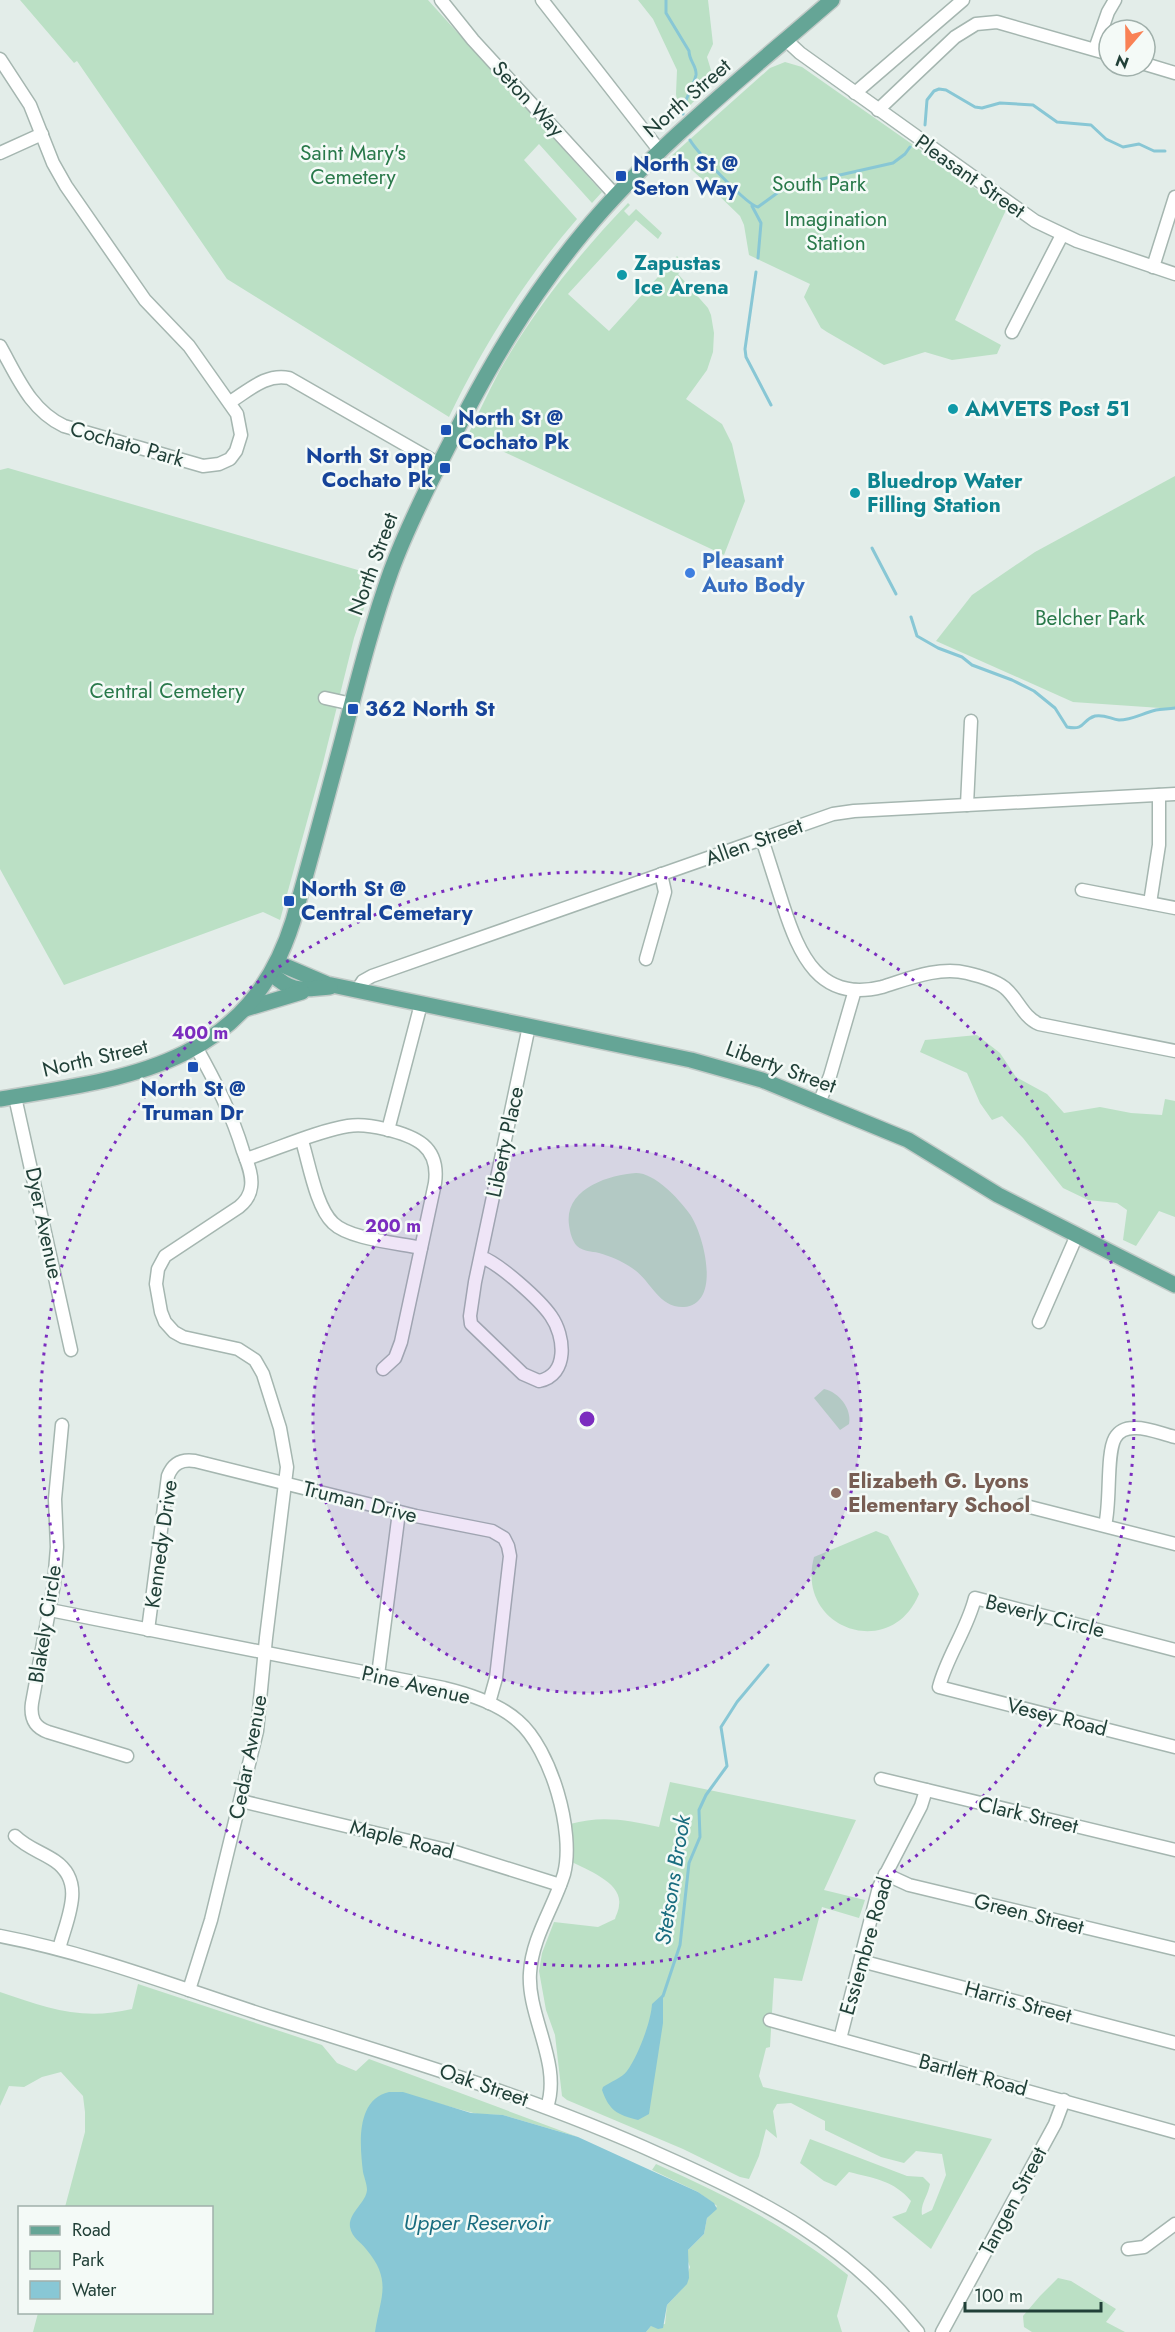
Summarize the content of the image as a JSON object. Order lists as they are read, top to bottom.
{
  "streets": {
    "main road": ["North Street", "Liberty Street"],
    "street": [
      "Seton Way",
      "Pleasant Street",
      "Cochato Park",
      "Allen Street",
      "Liberty Place",
      "Dyer Avenue",
      "Truman Drive",
      "Kennedy Drive",
      "Beverly Circle",
      "Blakely Circle",
      "Pine Avenue",
      "Vesey Road",
      "Cedar Avenue",
      "Clark Street",
      "Maple Road",
      "Green Street",
      "Essiembre Road",
      "Harris Street",
      "Bartlett Road",
      "Oak Street",
      "Tangen Street"
    ]
  },
  "crossings": [
    ["North Street", "Seton Way"],
    ["North Street", "Pleasant Street"],
    ["North Street", "Liberty Street"],
    ["North Street", "Dyer Avenue"],
    ["North Street", "Truman Drive"],
    ["Allen Street", "Liberty Street"],
    ["Liberty Street", "Liberty Place"],
    ["Truman Drive", "Kennedy Drive"],
    ["Truman Drive", "Pine Avenue"],
    ["Truman Drive", "Cedar Avenue"],
    ["Kennedy Drive", "Pine Avenue"],
    ["Kennedy Drive", "Cedar Avenue"],
    ["Beverly Circle", "Vesey Road"],
    ["Blakely Circle", "Pine Avenue"],
    ["Pine Avenue", "Cedar Avenue"],
    ["Pine Avenue", "Maple Road"],
    ["Pine Avenue", "Oak Street"],
    ["Cedar Avenue", "Maple Road"],
    ["Cedar Avenue", "Oak Street"],
    ["Clark Street", "Essiembre Road"],
    ["Green Street", "Essiembre Road"],
    ["Essiembre Road", "Harris Street"],
    ["Essiembre Road", "Bartlett Road"],
    ["Bartlett Road", "Tangen Street"]
  ],
  "water": ["Stetsons Brook", "Upper Reservoir"],
  "parks": [
    "Saint Mary's Cemetery",
    "South Park",
    "Imagination Station",
    "Belcher Park",
    "Central Cemetery"
  ],
  "places": {
    "transit": [
      "North St @ Seton Way",
      "North St @ Cochato Pk",
      "North St opp Cochato Pk",
      "362 North St",
      "North St @ Central Cemetary",
      "North St @ Truman Dr"
    ],
    "other": [
      "Zapustas Ice Arena",
      "AMVETS Post 51",
      "Bluedrop Water Filling Station",
      "Pleasant Auto Body",
      "Elizabeth G. Lyons Elementary School"
    ]
  },
  "legend": ["Road", "Park", "Water"],
  "scale_bar": "100 m",
  "north": "bottom",
  "rings": ["400 m", "200 m"]
}
